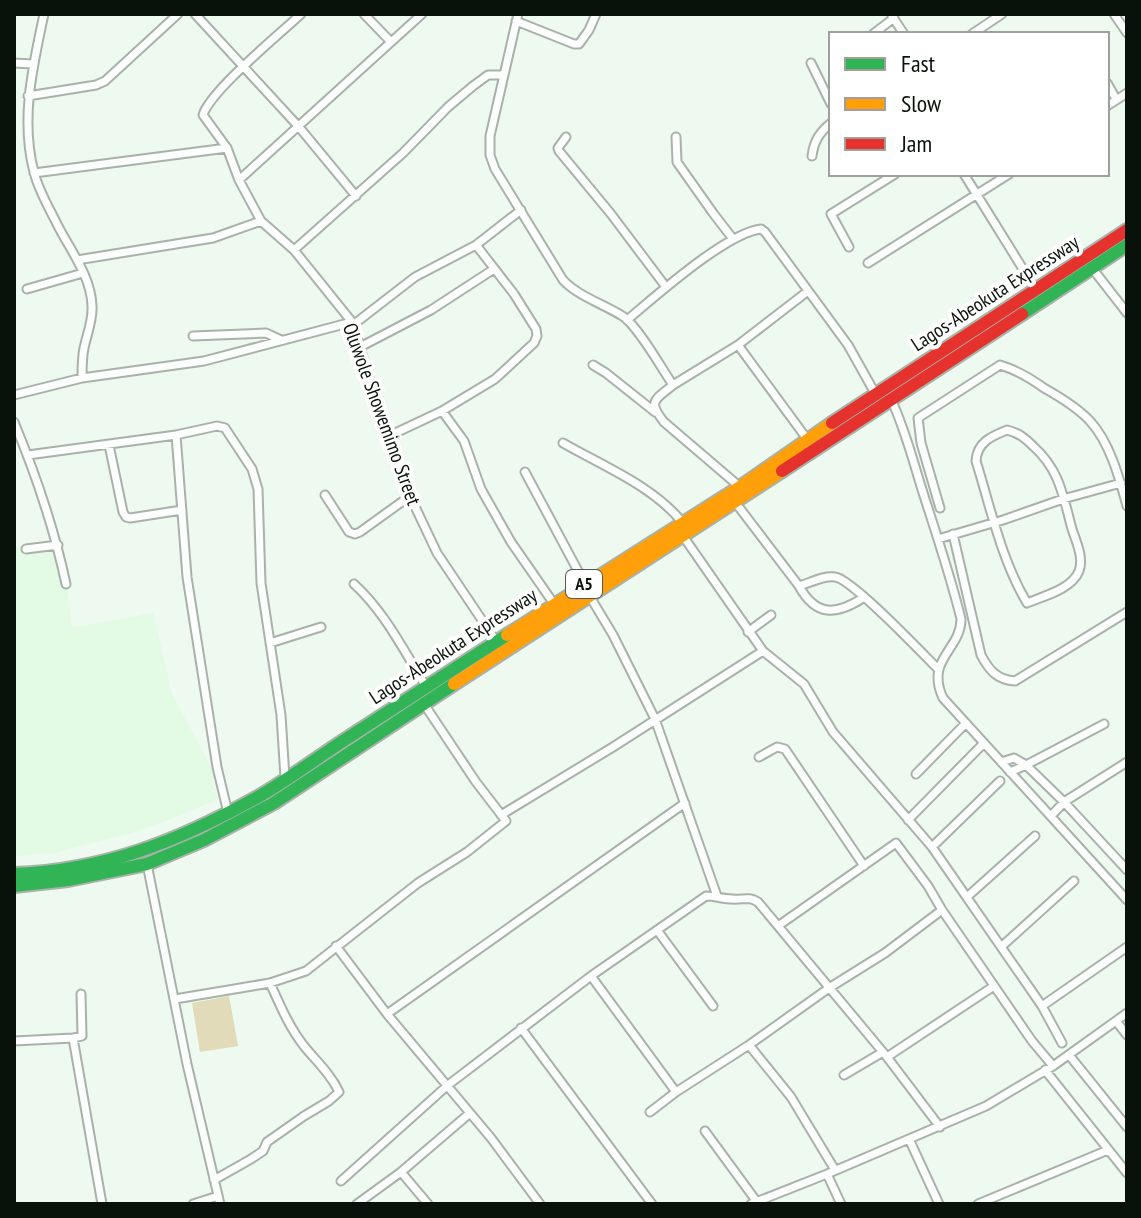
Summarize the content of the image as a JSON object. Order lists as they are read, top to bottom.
{
  "streets": {
    "highway": ["Lagos-Abeokuta Expressway", "A5"],
    "street": ["Oluwole Showemimo Street"]
  },
  "crossings": [
    ["Lagos-Abeokuta Expressway", "Oluwole Showemimo Street"]
  ],
  "legend": ["Fast", "Slow", "Jam"]
}
